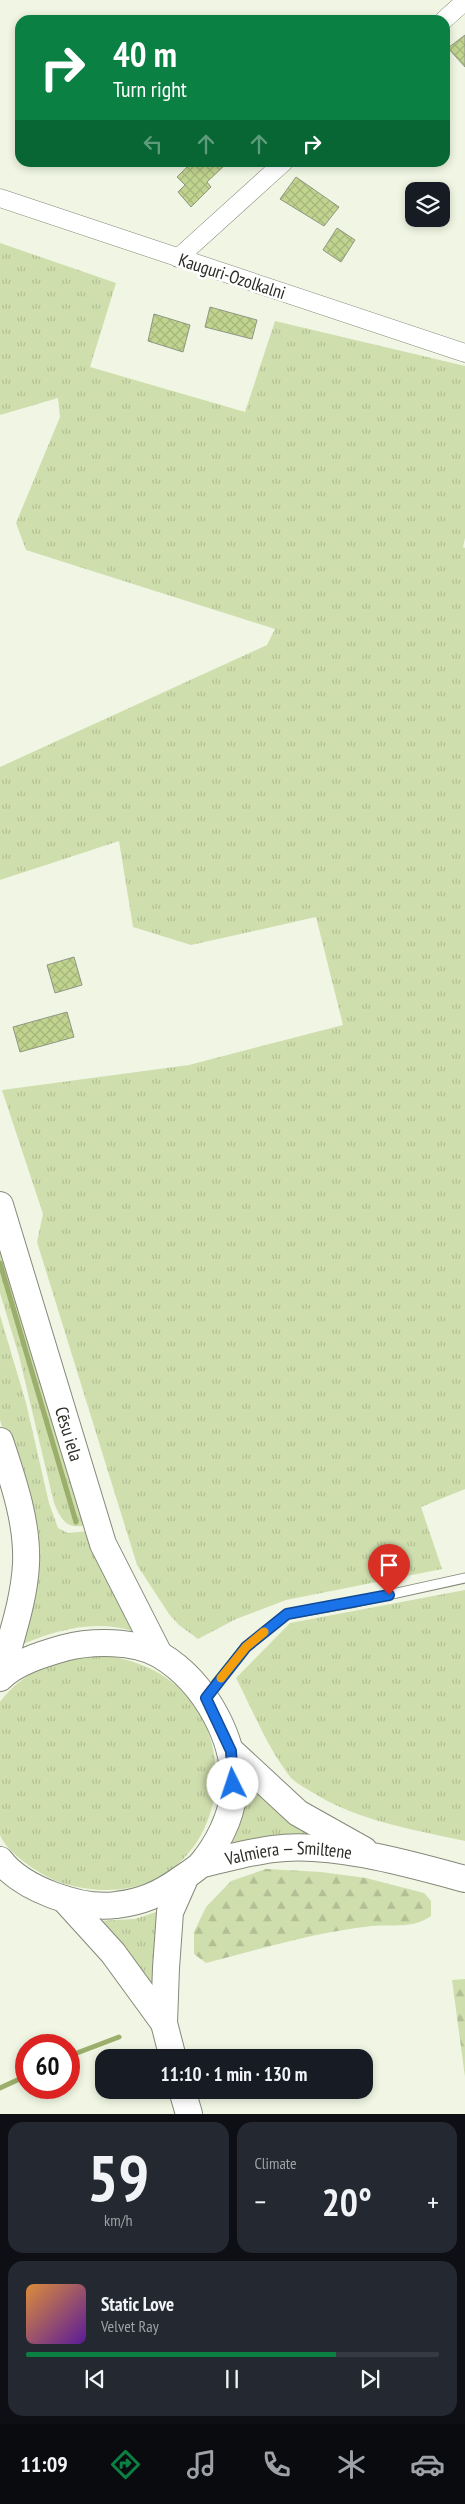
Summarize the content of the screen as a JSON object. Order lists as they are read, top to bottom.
{
  "streets": {
    "main road": ["Cēsu iela", "Valmiera — Smiltene"],
    "street": ["Kauguri-Ozolkalni"]
  },
  "page": {
    "turn": ["40 m", "Turn right"],
    "limit": "60",
    "trip": "11:10 · 1 min · 130 m",
    "tile": [
      ["59", "km/h"],
      "Climate"
    ],
    "heat": ["−", "20°", "+"],
    "song": ["Static Love", "Velvet Ray"],
    "tabs": "11:09"
  }
}
